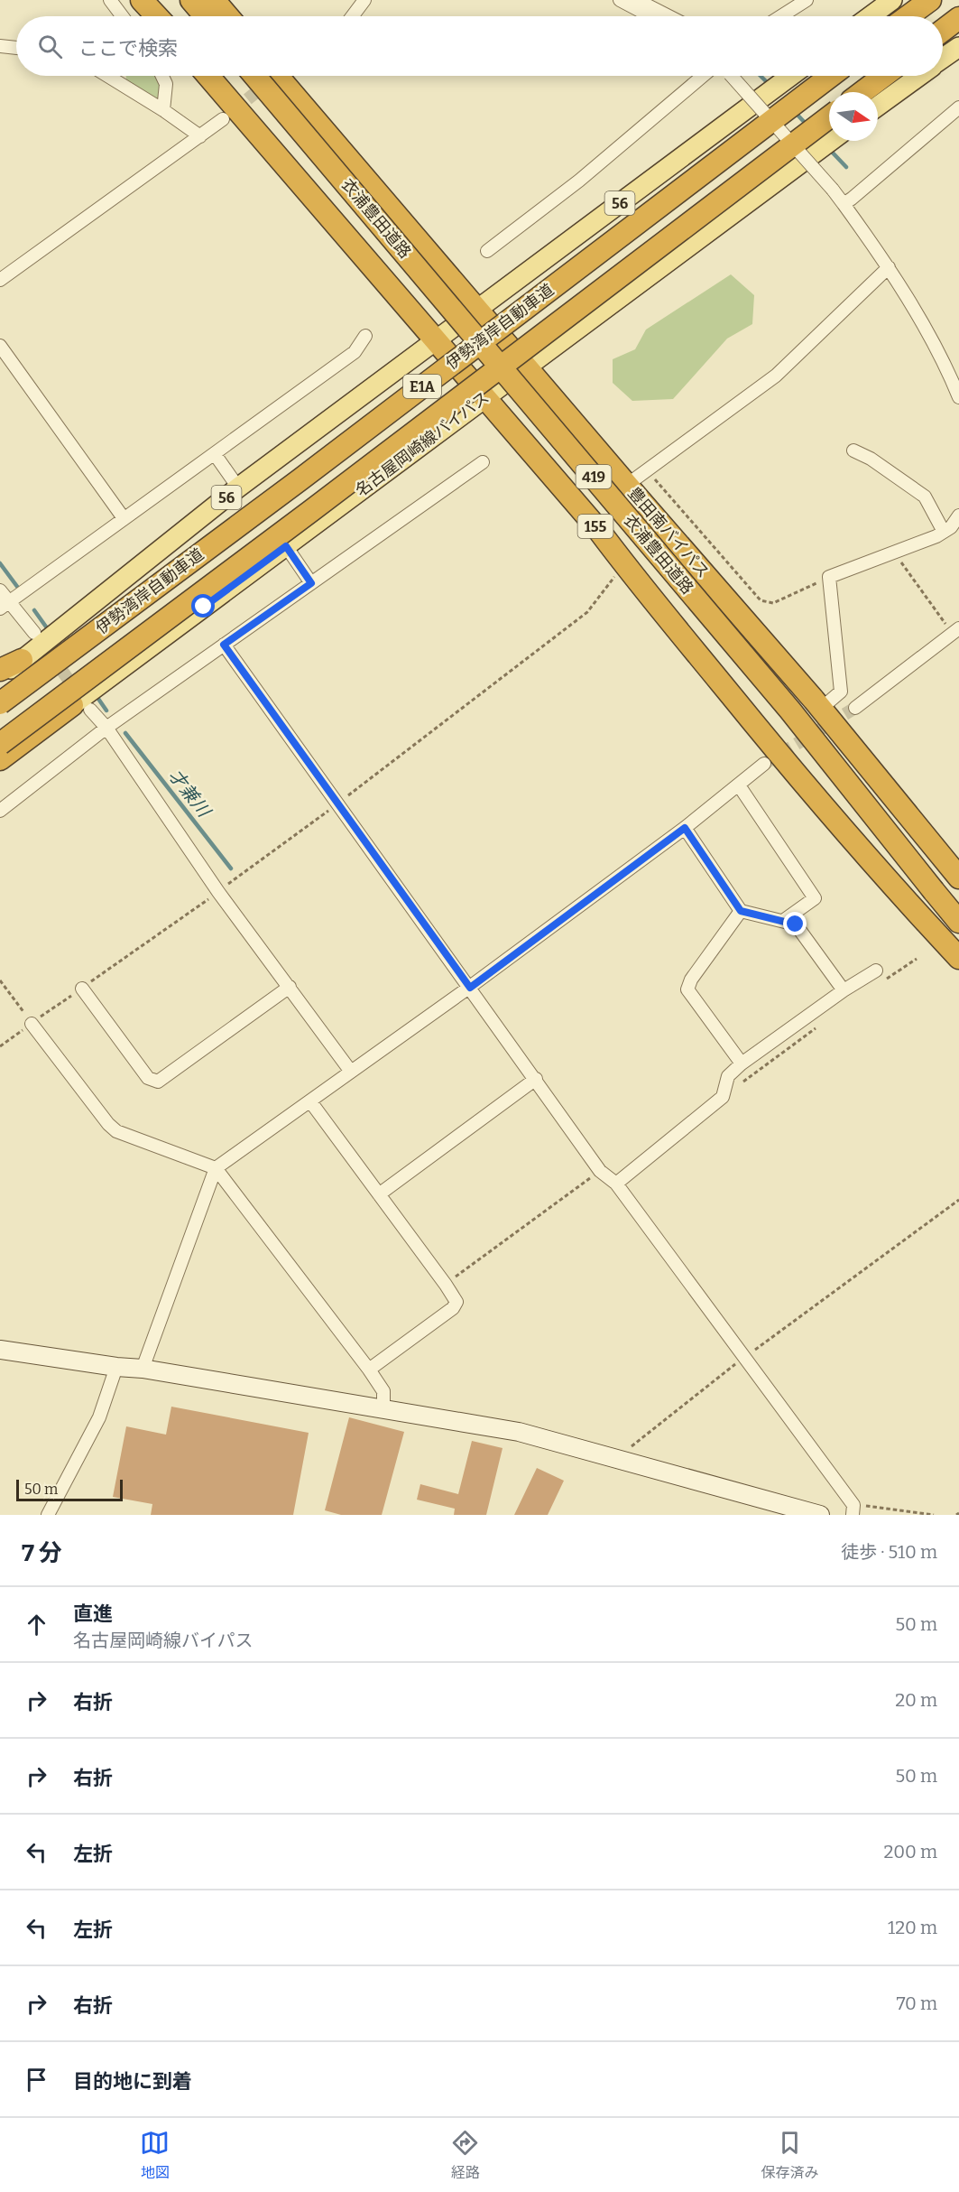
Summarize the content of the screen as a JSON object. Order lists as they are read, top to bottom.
{
  "streets": {
    "highway": [
      "衣浦豊田道路",
      "伊勢湾岸自動車道",
      "E1A",
      "419",
      "155",
      "豊田南バイパス"
    ],
    "main road": ["56", "名古屋岡崎線バイパス"]
  },
  "crossings": [
    ["56", "155"],
    ["56", "豊田南バイパス"],
    ["衣浦豊田道路", "豊田南バイパス"],
    ["名古屋岡崎線バイパス", "155"],
    ["名古屋岡崎線バイパス", "豊田南バイパス"]
  ],
  "water": ["才兼川"],
  "scale_bar": "50 m",
  "north": "right",
  "page": {
    "search": "ここで検索",
    "scale": "50 m",
    "heading": ["7 分", "徒歩 · 510 m"],
    "list": [
      ["直進", "名古屋岡崎線バイパス", "50 m"],
      ["右折", "20 m"],
      ["右折", "50 m"],
      ["左折", "200 m"],
      ["左折", "120 m"],
      ["右折", "70 m"],
      "目的地に到着"
    ],
    "nav": ["地図", "経路", "保存済み"]
  }
}
